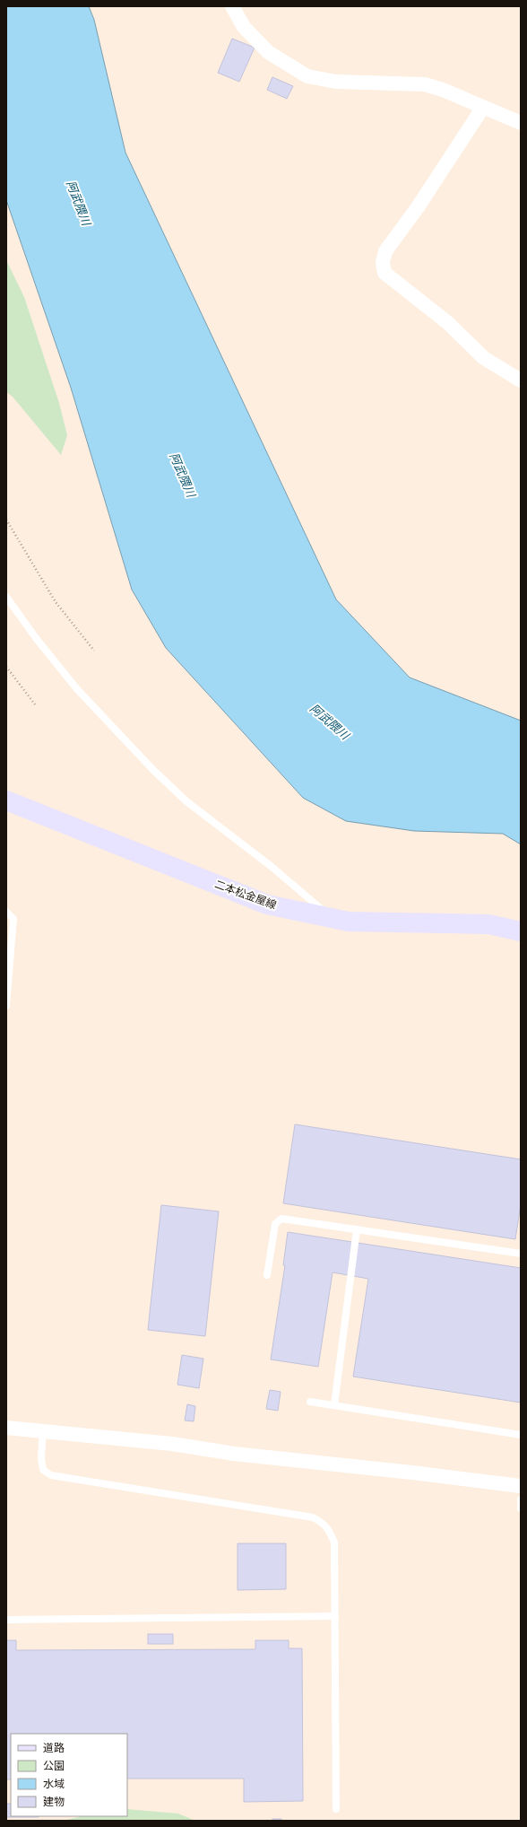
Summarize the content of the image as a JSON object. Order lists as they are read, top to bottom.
{
  "streets": {
    "main road": ["二本松金屋線"]
  },
  "water": ["阿武隈川"],
  "legend": [
    "道路",
    "公園",
    "水域",
    "建物"
  ]
}
